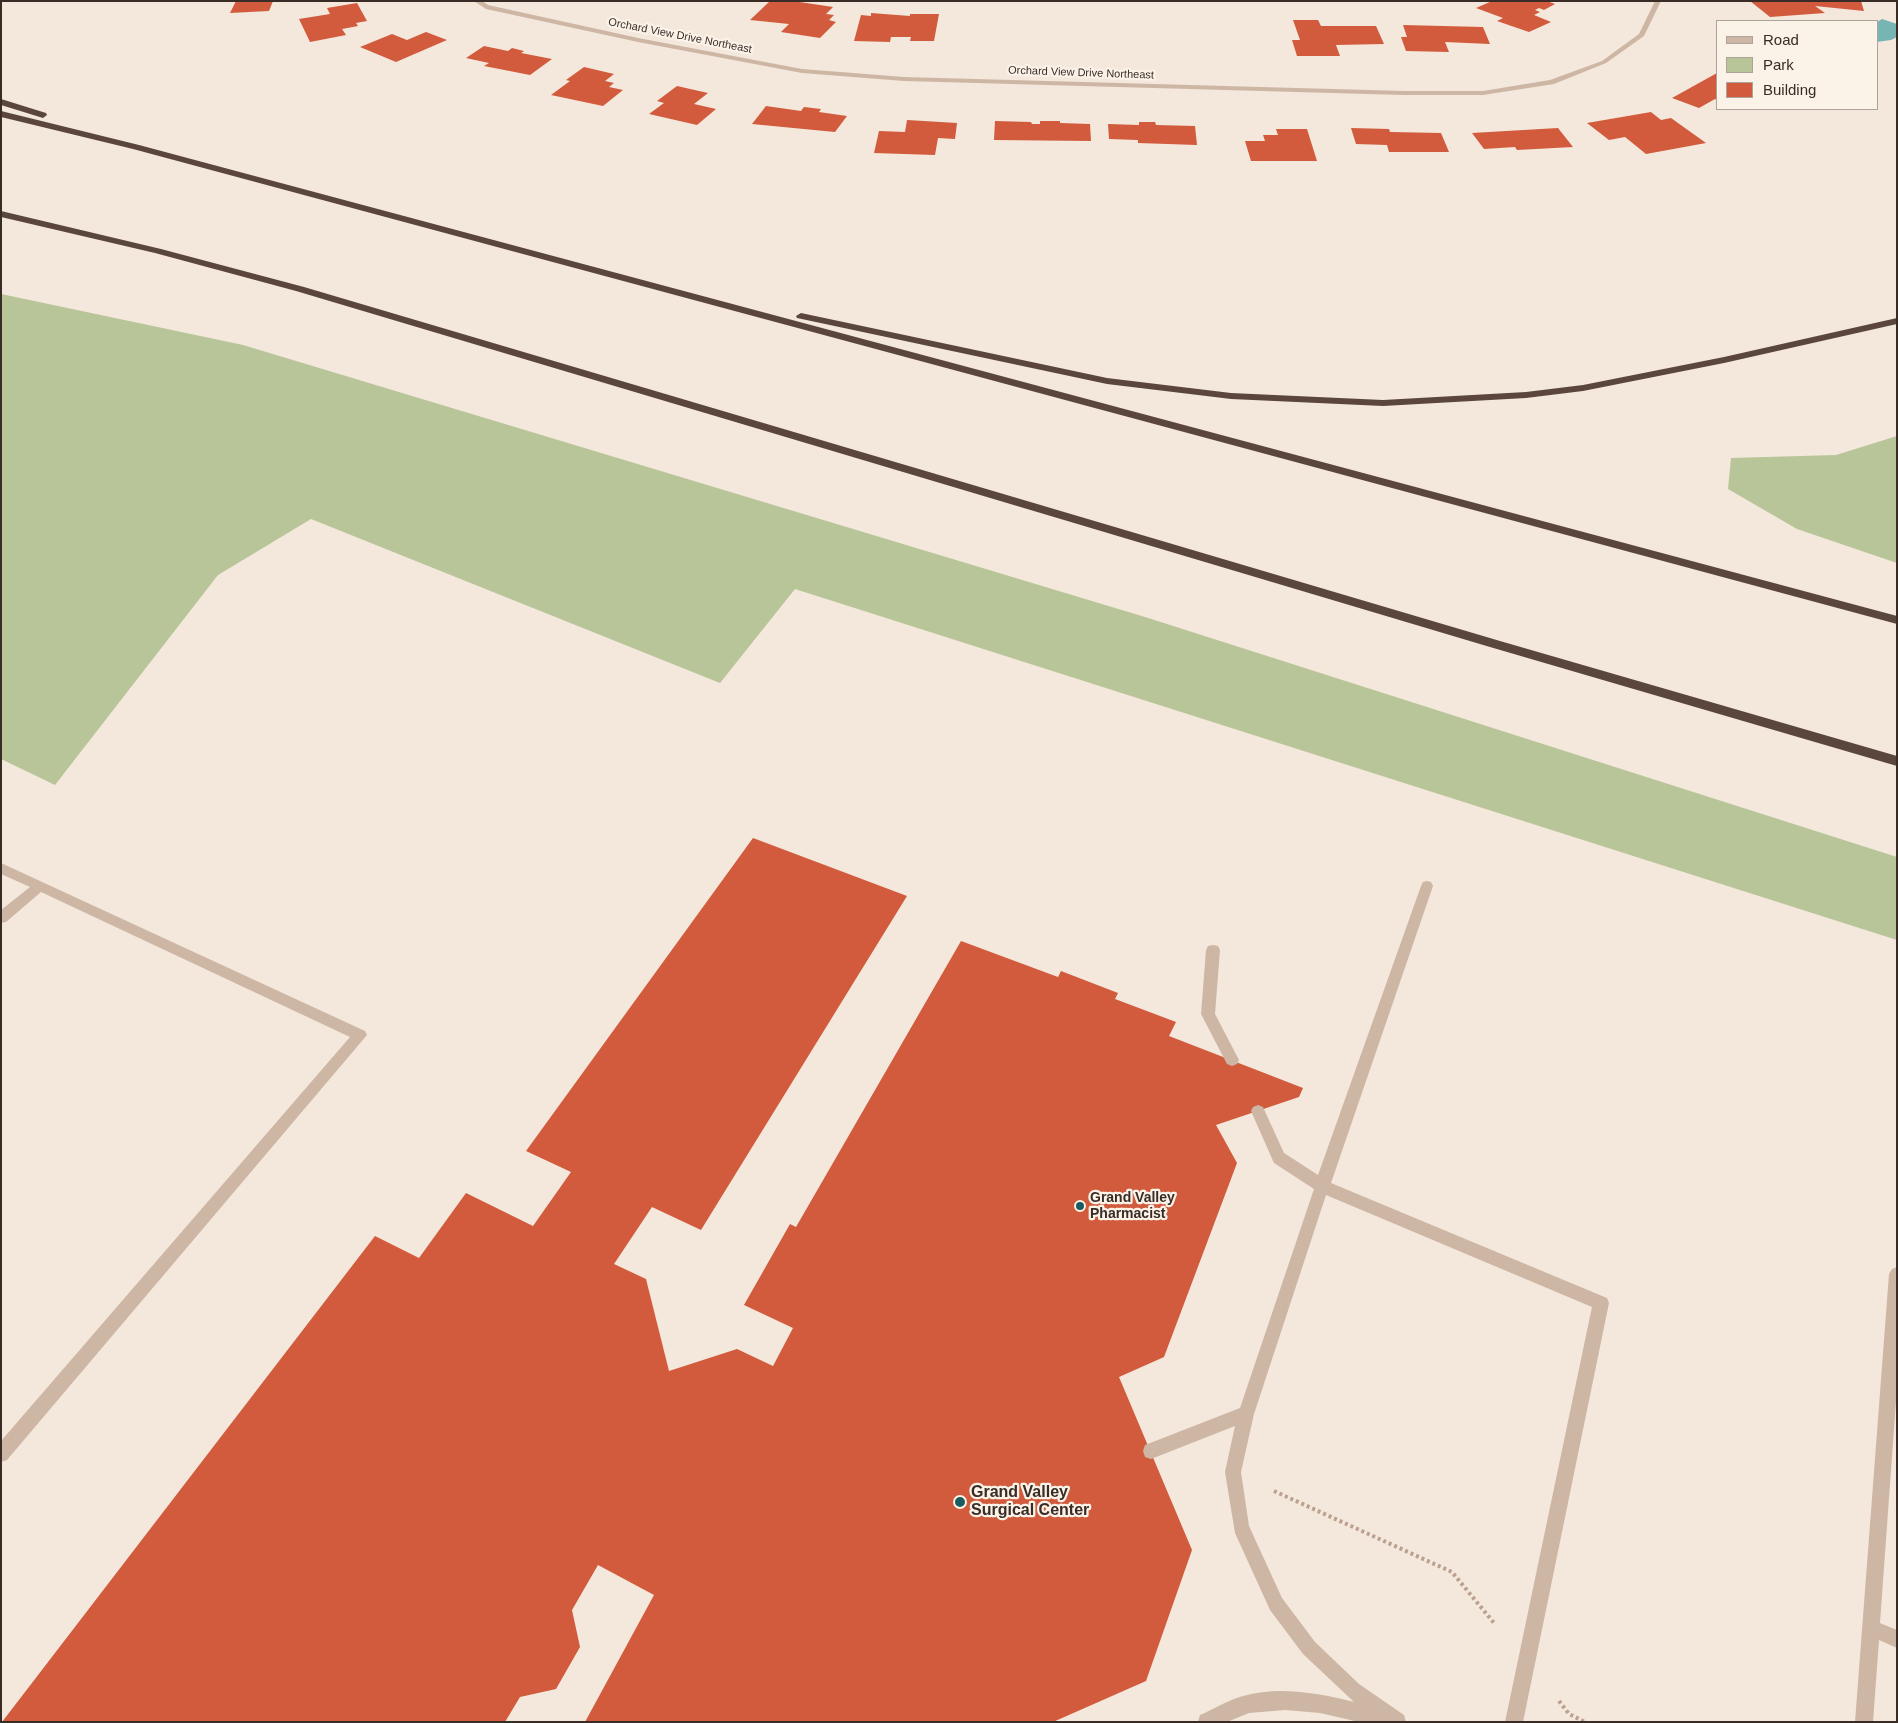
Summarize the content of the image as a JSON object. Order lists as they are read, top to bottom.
{
  "streets": {
    "street": ["Orchard View Drive Northeast"]
  },
  "places": ["Grand Valley Pharmacist", "Grand Valley Surgical Center"],
  "legend": ["Road", "Park", "Building"]
}
